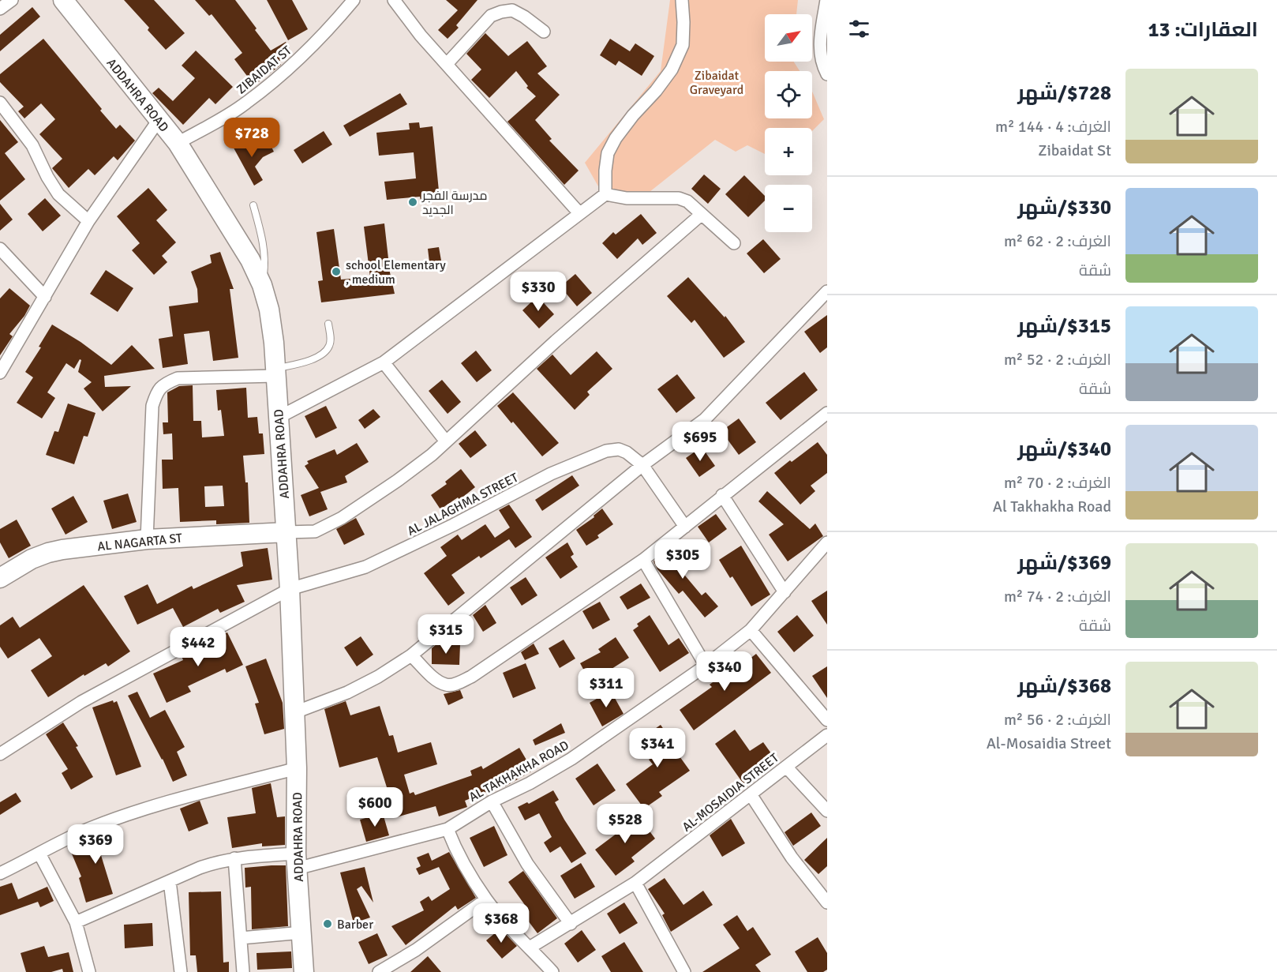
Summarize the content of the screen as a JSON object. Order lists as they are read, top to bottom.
{
  "streets": {
    "main road": ["ADDAHRA ROAD", "AL NAGARTA ST"],
    "street": [
      "ZIBAIDAT ST",
      "AL JALAGHMA STREET",
      "AL TAKHAKHA ROAD",
      "AL-MOSAIDIA STREET"
    ]
  },
  "crossings": [
    ["ZIBAIDAT ST", "ADDAHRA ROAD"],
    ["ADDAHRA ROAD", "AL JALAGHMA STREET"],
    ["ADDAHRA ROAD", "AL NAGARTA ST"],
    ["ADDAHRA ROAD", "AL TAKHAKHA ROAD"]
  ],
  "parks": ["Zibaidat Graveyard"],
  "places": ["مدرسة الفجر الجديد", "school Elementary , medium", "Barber"],
  "north": "top right",
  "page": {
    "heading": "العقارات: 13",
    "map_buttons": ["+", "−"],
    "list": [
      {
        "name": "$728/شهر",
        "note": "الغرف: 4 · 144 m² · Zibaidat St"
      },
      {
        "name": "$330/شهر",
        "note": "الغرف: 2 · 62 m² · شقة"
      },
      {
        "name": "$315/شهر",
        "note": "الغرف: 2 · 52 m² · شقة"
      },
      {
        "name": "$340/شهر",
        "note": "الغرف: 2 · 70 m² · Al Takhakha Road"
      },
      {
        "name": "$369/شهر",
        "note": "الغرف: 2 · 74 m² · شقة"
      },
      {
        "name": "$368/شهر",
        "note": "الغرف: 2 · 56 m² · Al-Mosaidia Street"
      }
    ],
    "price": [
      "$728",
      "$330",
      "$695",
      "$305",
      "$315",
      "$442",
      "$340",
      "$311",
      "$341",
      "$600",
      "$528",
      "$369",
      "$368"
    ]
  }
}
